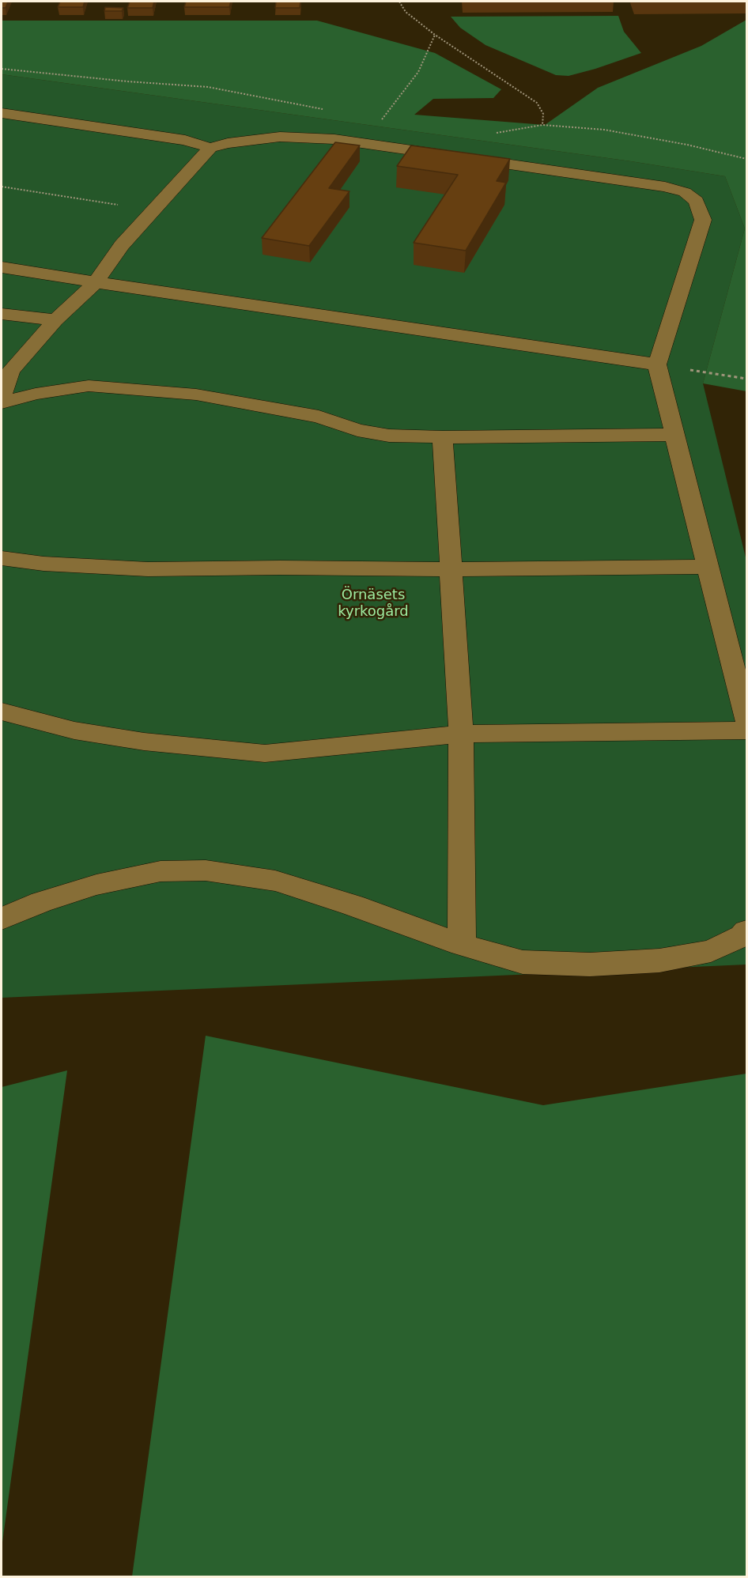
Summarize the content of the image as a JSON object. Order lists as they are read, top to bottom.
{
  "parks": ["Örnäsets kyrkogård"]
}
